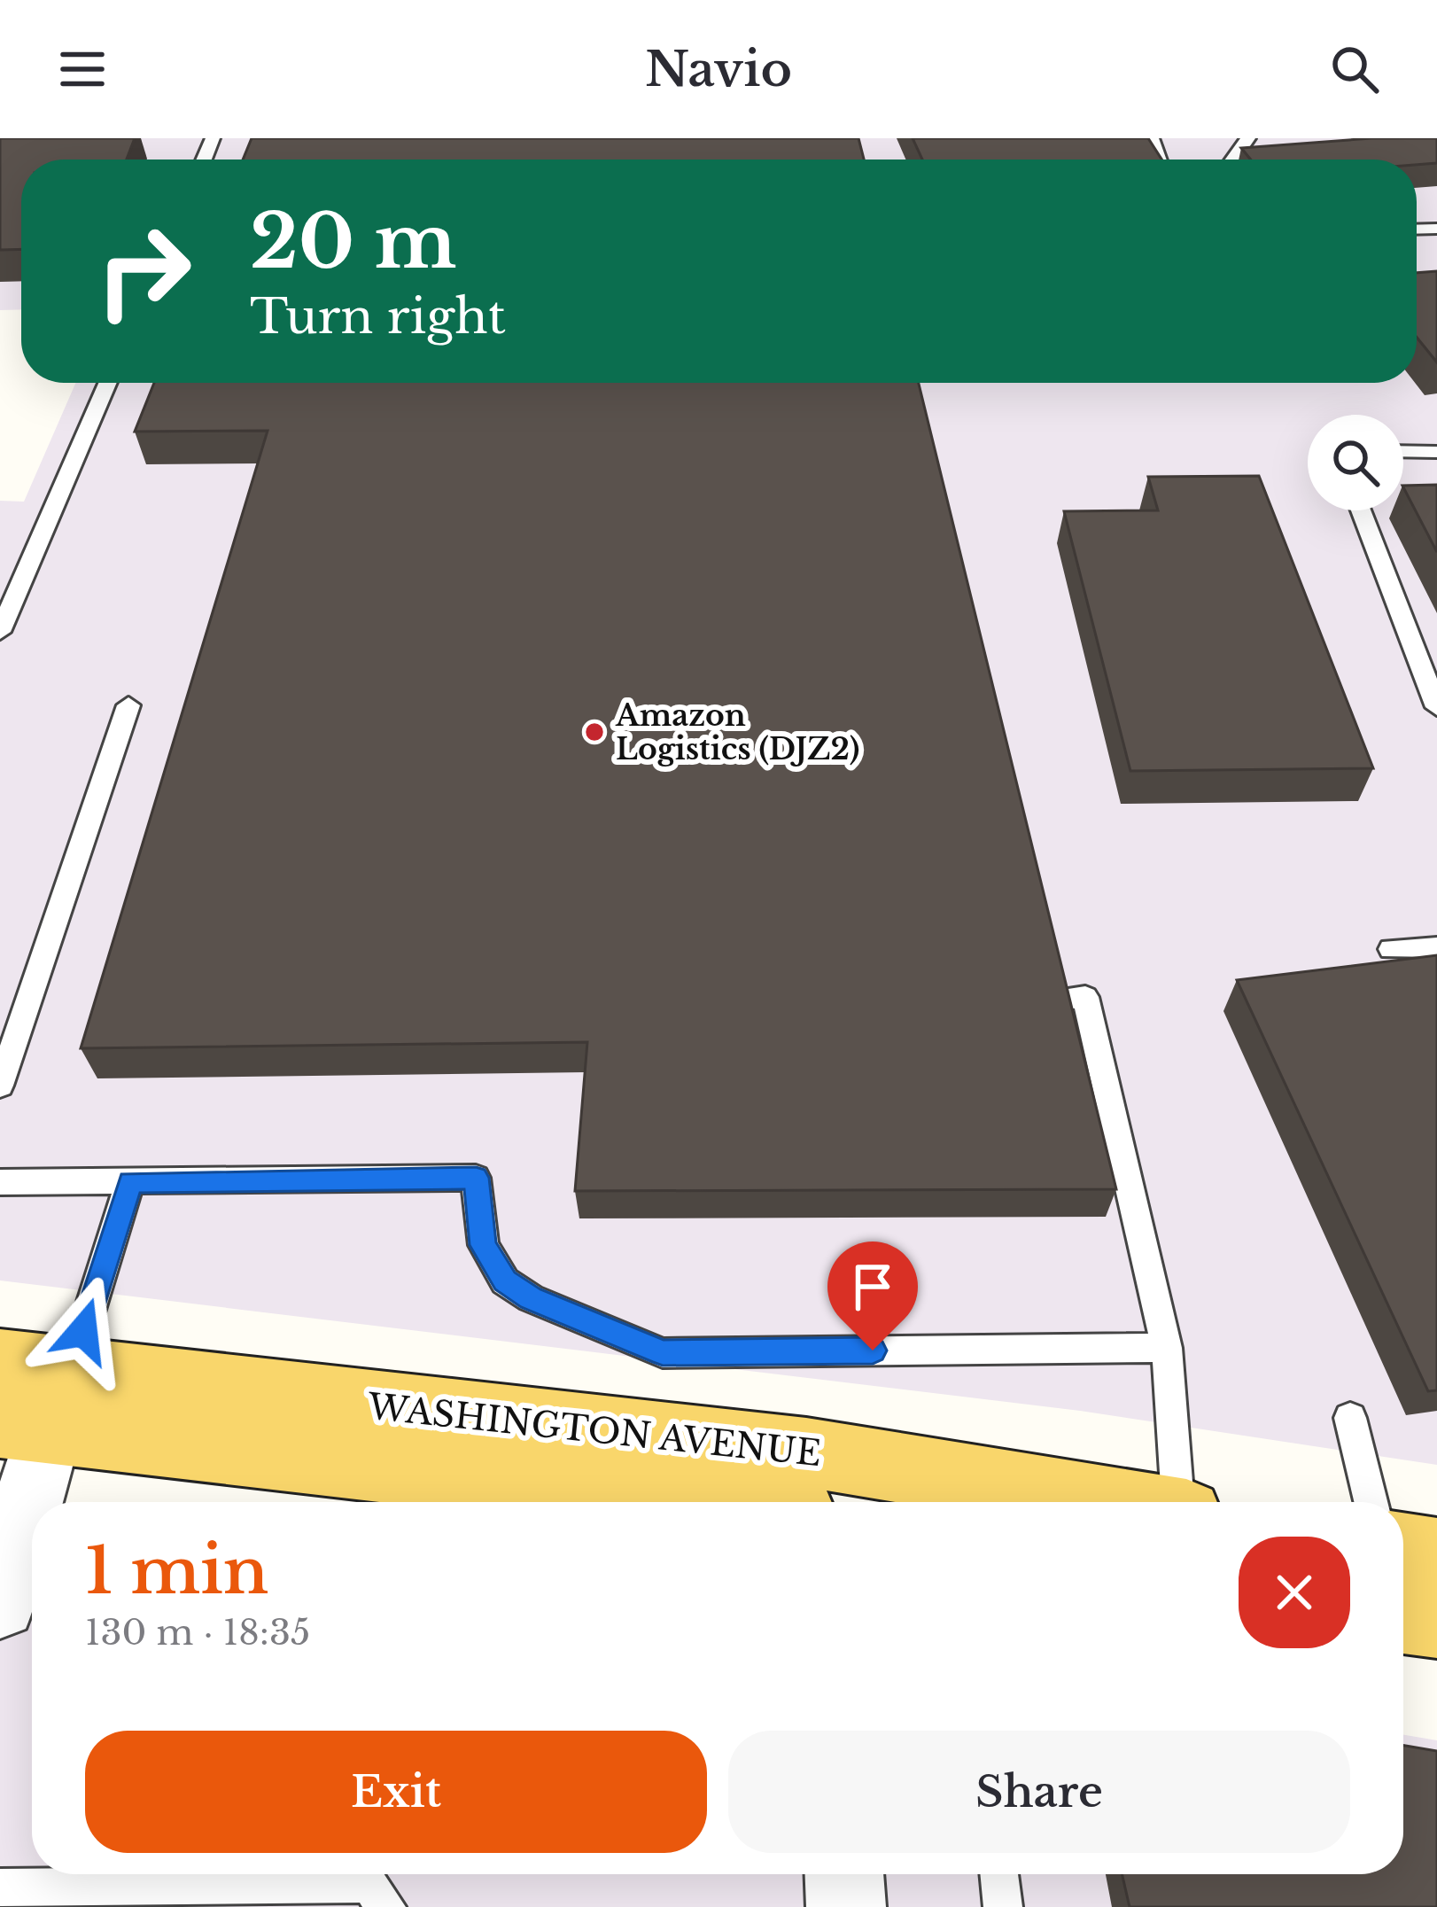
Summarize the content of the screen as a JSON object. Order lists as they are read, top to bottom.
{
  "streets": {
    "main road": ["WASHINGTON AVENUE"]
  },
  "places": ["Amazon Logistics (DJZ2)"],
  "page": {
    "header": "Navio",
    "turn": ["20 m", "Turn right"],
    "heading": ["1 min", "130 m · 18:35"],
    "buttons": ["Exit", "Share"]
  }
}
